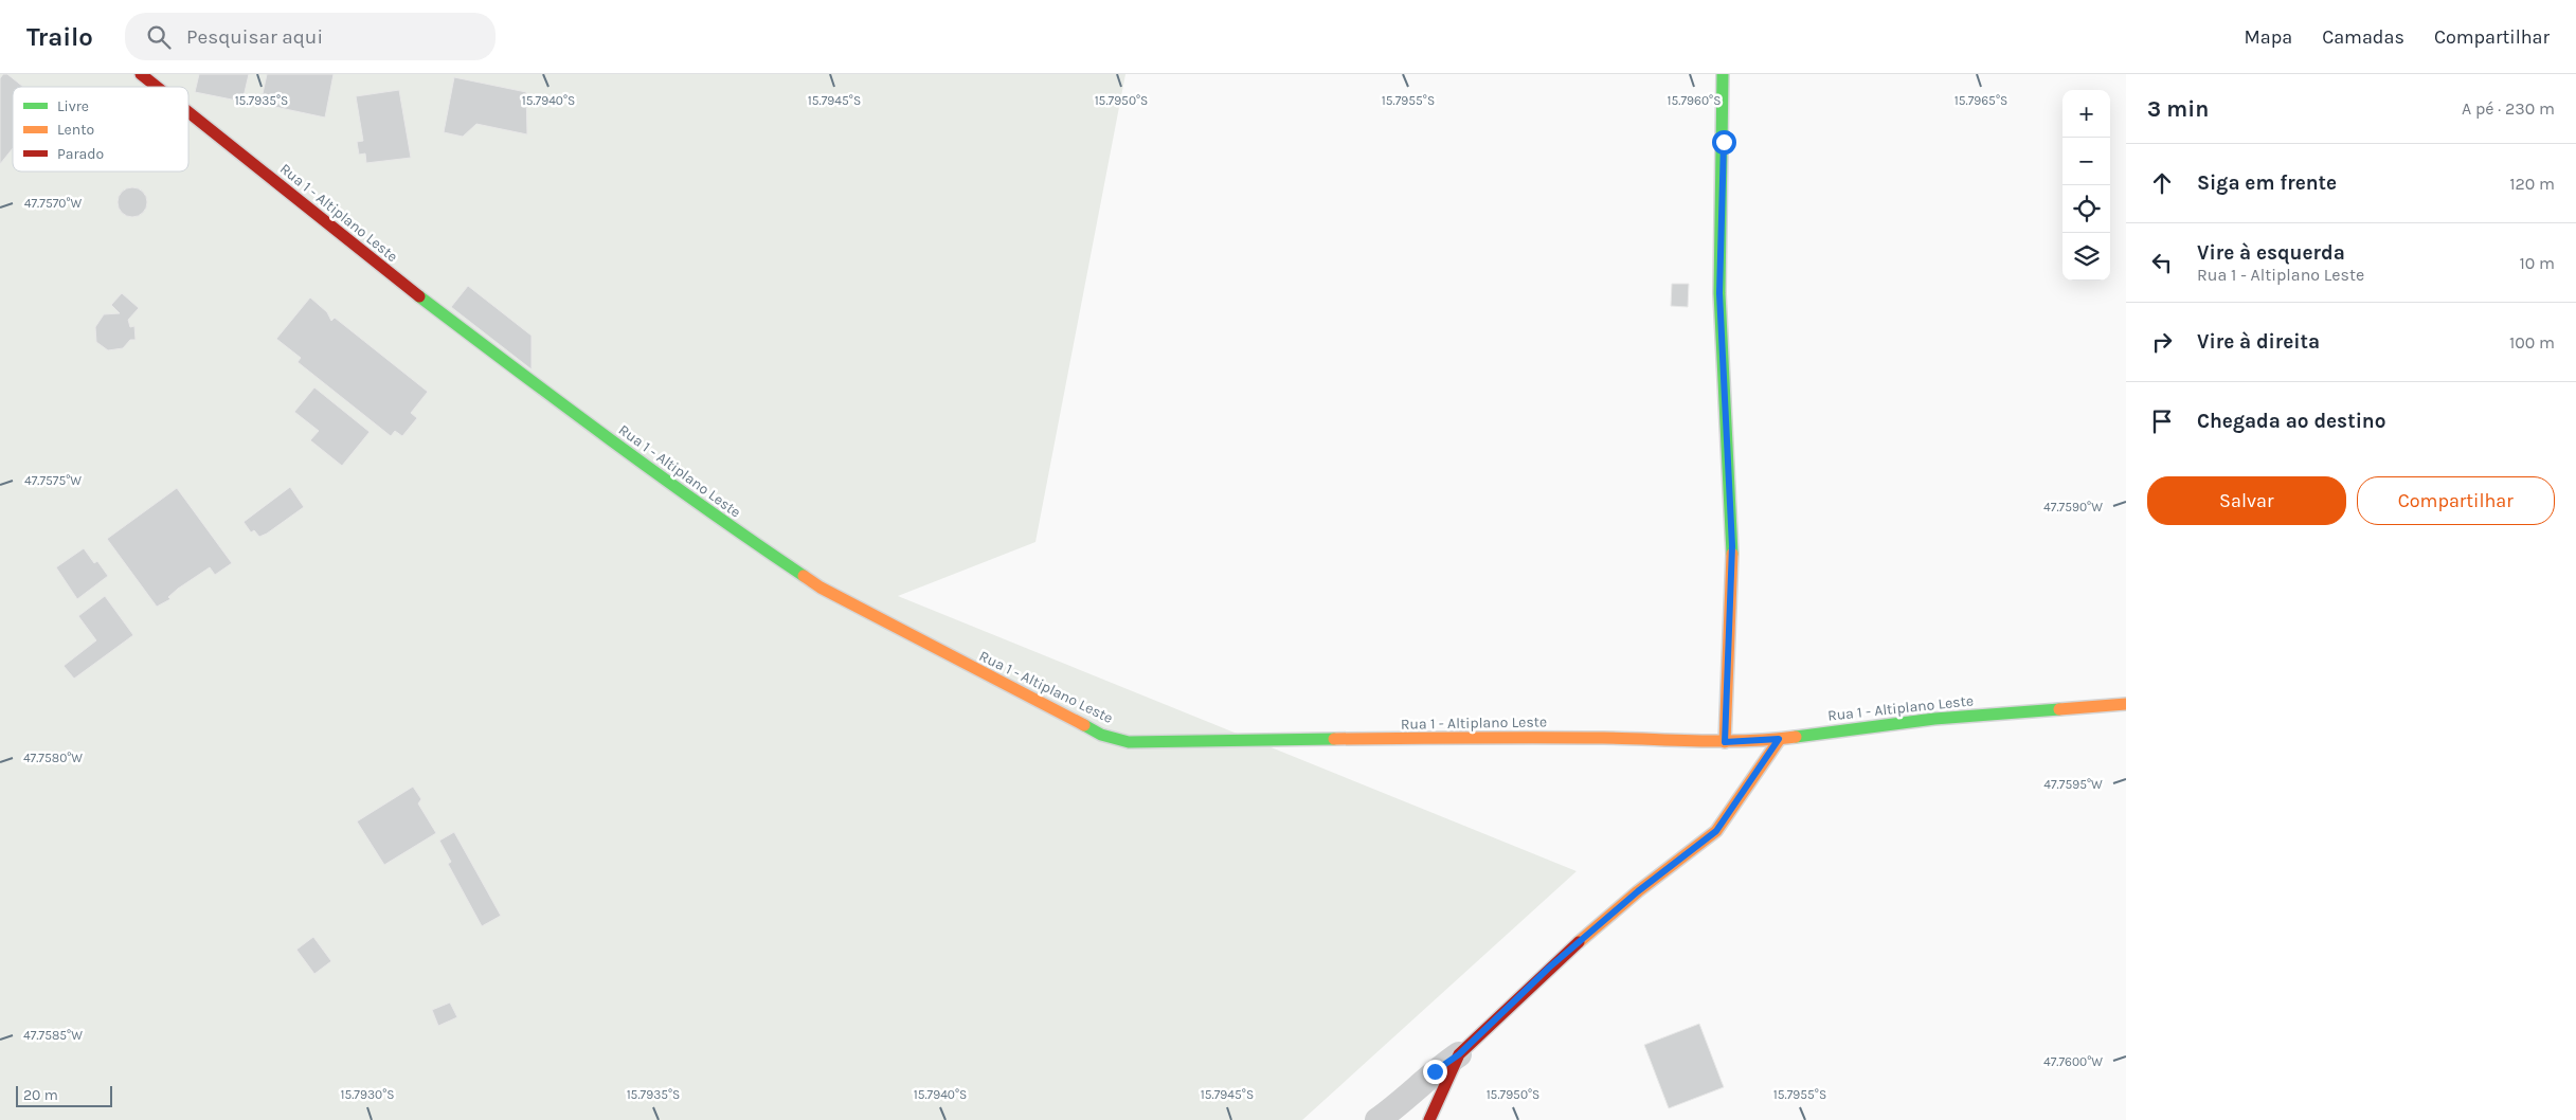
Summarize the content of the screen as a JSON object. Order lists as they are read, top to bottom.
{
  "streets": {
    "street": ["Rua 1 - Altiplano Leste"]
  },
  "legend": ["Livre", "Lento", "Parado"],
  "scale_bar": "20 m",
  "page": {
    "header": "Trailo",
    "search": "Pesquisar aqui",
    "nav": ["Mapa", "Camadas", "Compartilhar"],
    "heading": ["3 min", "A pé · 230 m"],
    "map_buttons": ["+", "−"],
    "list": [
      ["Siga em frente", "120 m"],
      ["Vire à esquerda", "Rua 1 - Altiplano Leste", "10 m"],
      ["Vire à direita", "100 m"],
      "Chegada ao destino"
    ],
    "buttons": ["Salvar", "Compartilhar"],
    "scale": "20 m"
  },
  "coordinates": [
    "15.7935°S",
    "15.7940°S",
    "15.7945°S",
    "15.7950°S",
    "15.7955°S",
    "15.7960°S",
    "15.7965°S",
    "47.7570°W",
    "47.7575°W",
    "47.7590°W",
    "47.7580°W",
    "47.7595°W",
    "47.7585°W",
    "47.7600°W",
    "15.7930°S"
  ]
}
